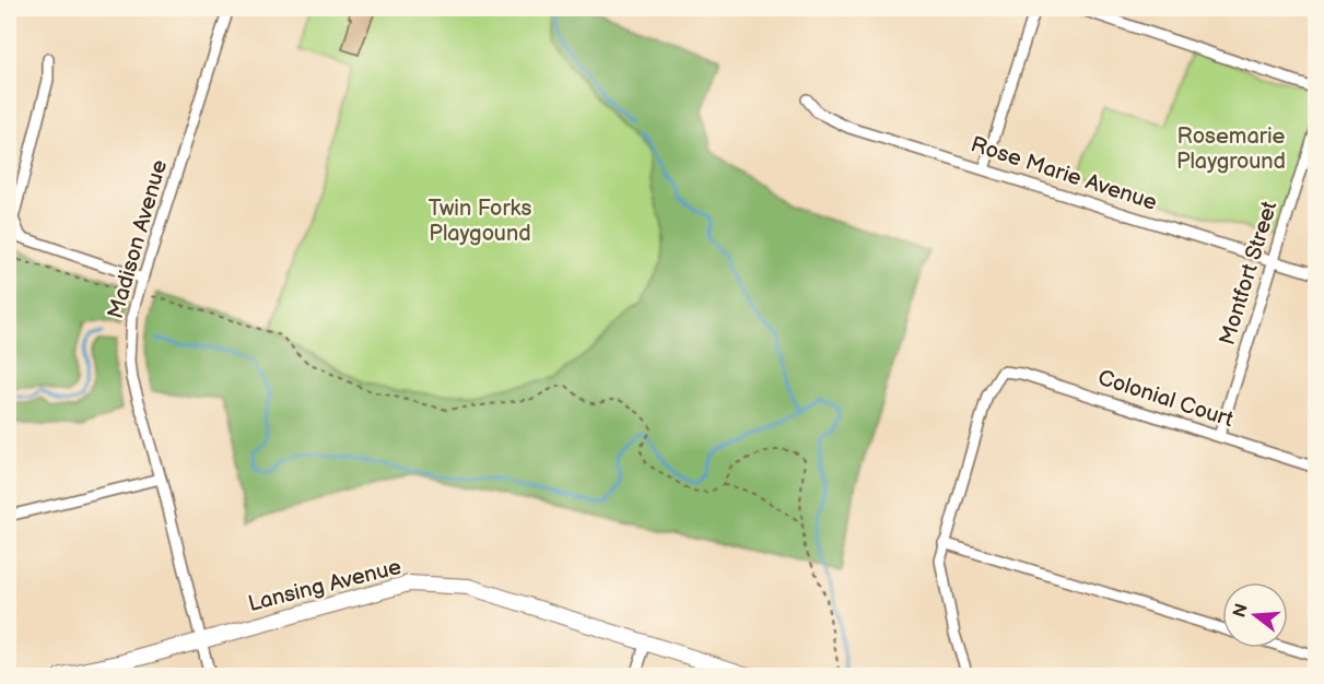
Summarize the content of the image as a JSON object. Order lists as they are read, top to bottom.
{
  "streets": {
    "street": [
      "Rose Marie Avenue",
      "Madison Avenue",
      "Montfort Street",
      "Colonial Court",
      "Lansing Avenue"
    ]
  },
  "crossings": [
    ["Rose Marie Avenue", "Montfort Street"],
    ["Madison Avenue", "Lansing Avenue"],
    ["Montfort Street", "Colonial Court"]
  ],
  "parks": ["Rosemarie Playground", "Twin Forks Playgound"],
  "north": "left"
}
